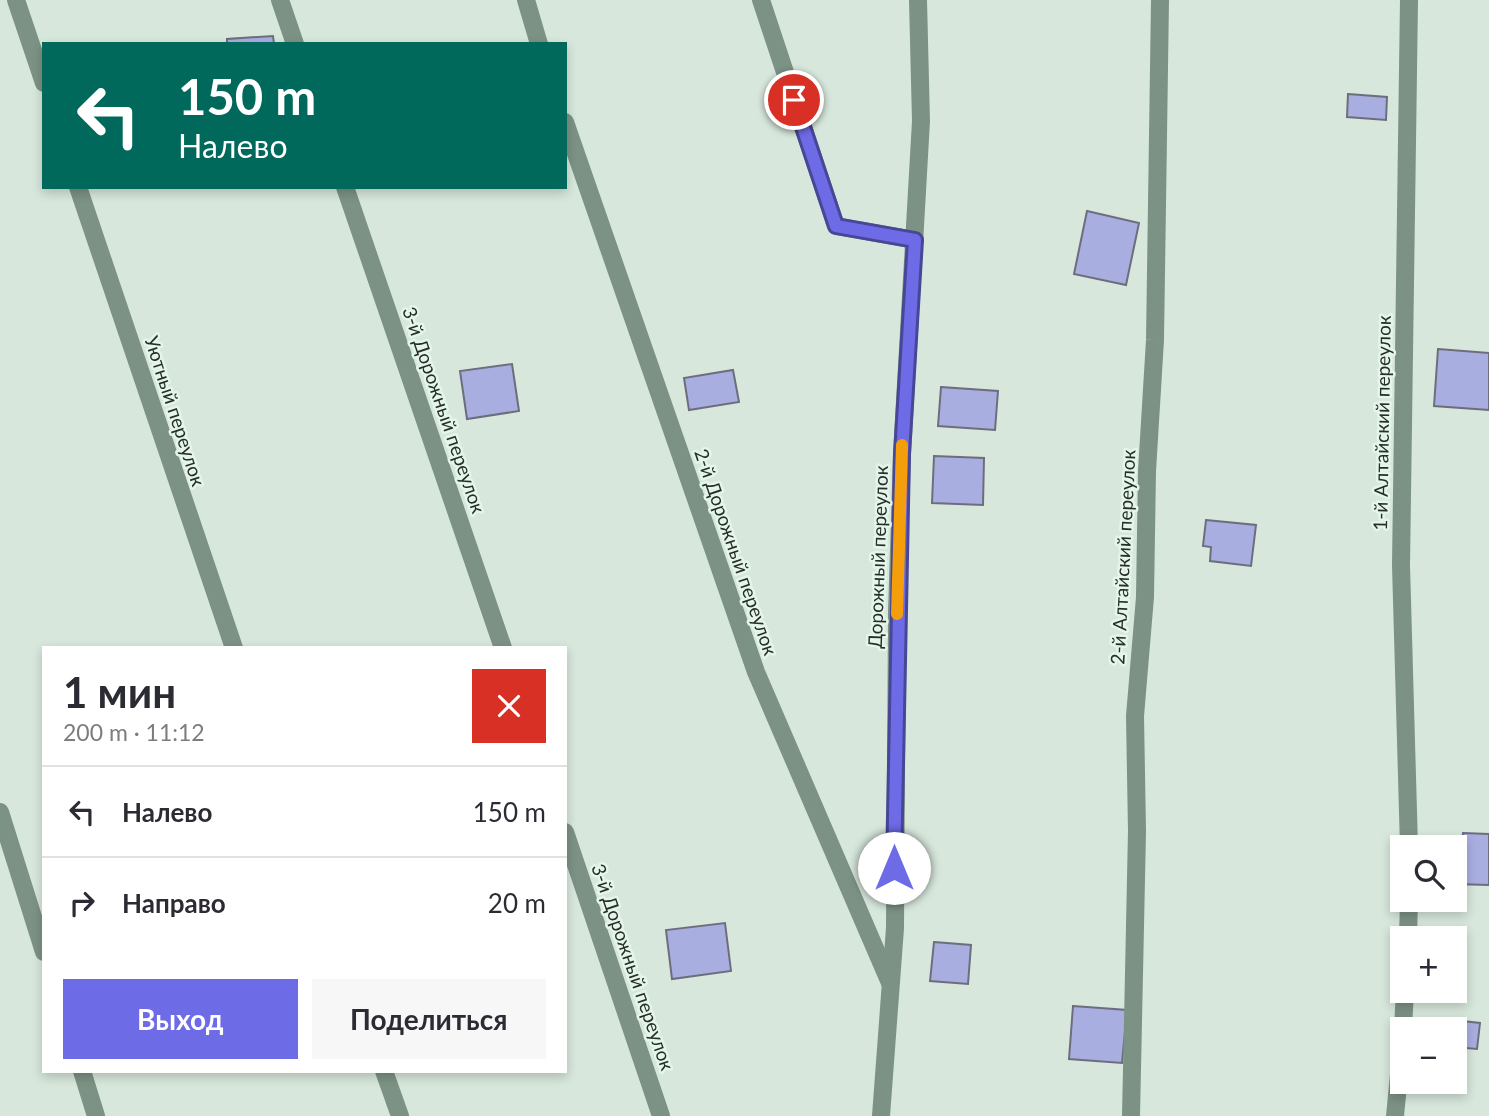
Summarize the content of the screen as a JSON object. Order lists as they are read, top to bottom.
{
  "streets": {
    "street": [
      "3-й Дорожный переулок",
      "Уютный переулок",
      "1-й Алтайский переулок",
      "2-й Дорожный переулок",
      "Дорожный переулок",
      "2-й Алтайский переулок"
    ]
  },
  "crossings": [
    ["2-й Дорожный переулок", "Дорожный переулок"]
  ],
  "page": {
    "turn": ["150 m", "Налево"],
    "heading": ["1 мин", "200 m · 11:12"],
    "list": [
      {
        "name": "Налево",
        "value": "150 m"
      },
      {
        "name": "Направо",
        "value": "20 m"
      }
    ],
    "map_buttons": ["+", "−"],
    "buttons": ["Выход", "Поделиться"]
  }
}
